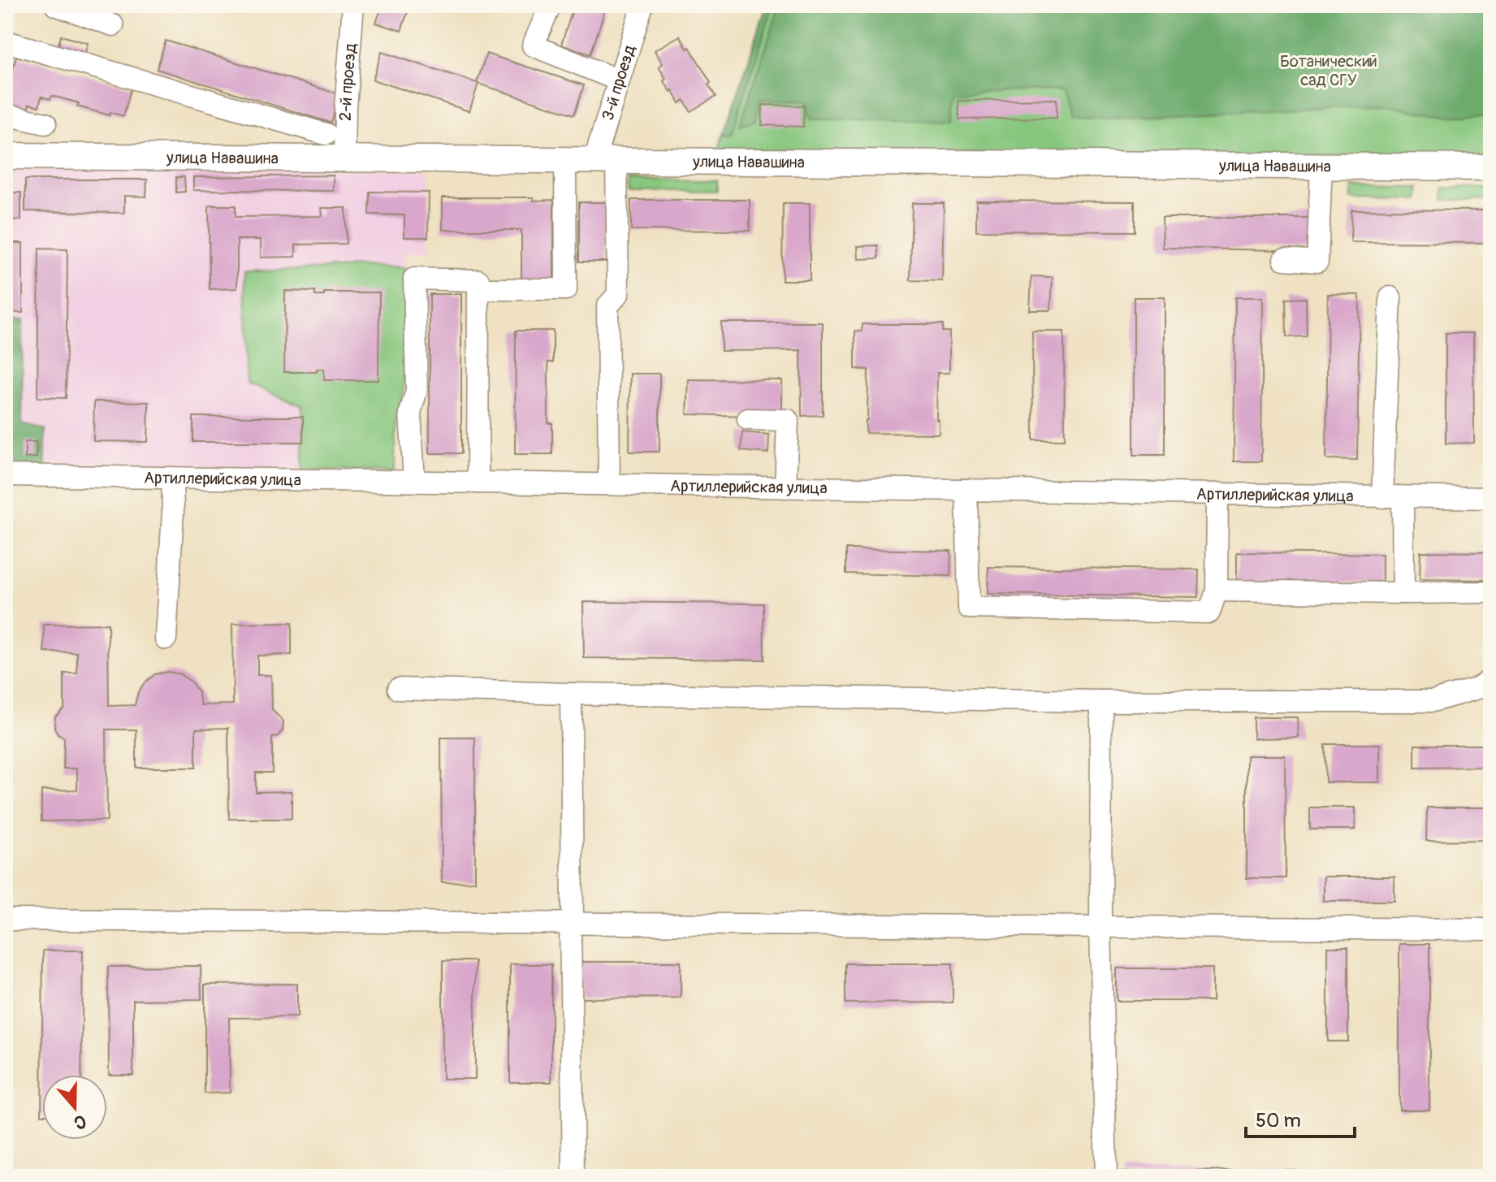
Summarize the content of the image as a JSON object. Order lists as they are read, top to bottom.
{
  "streets": {
    "main road": ["улица Навашина"],
    "street": ["2-й проезд", "3-й проезд", "Артиллерийская улица"]
  },
  "crossings": [
    ["2-й проезд", "улица Навашина"],
    ["3-й проезд", "улица Навашина"],
    ["3-й проезд", "Артиллерийская улица"]
  ],
  "parks": ["Ботанический сад СГУ"],
  "scale_bar": "50 m",
  "north": "bottom"
}
